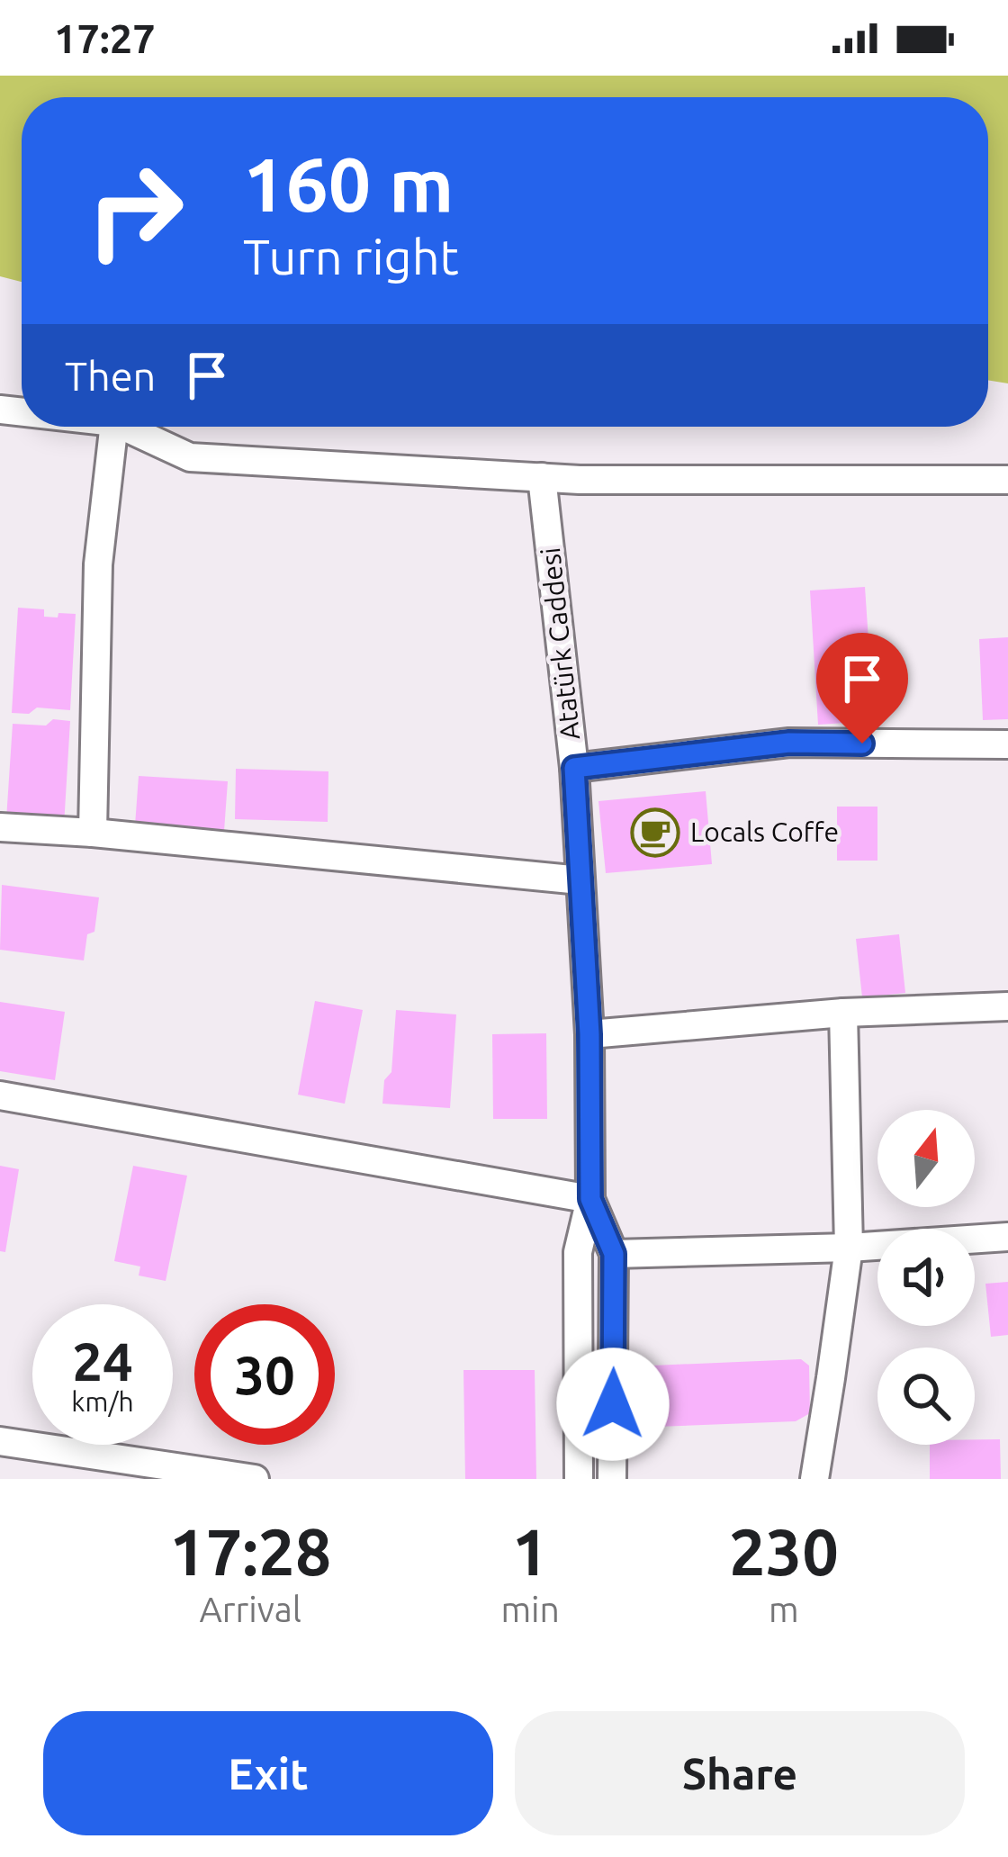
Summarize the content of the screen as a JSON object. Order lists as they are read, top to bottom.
{
  "streets": {
    "street": ["Atatürk Caddesi"]
  },
  "places": {
    "cafe": ["Locals Coffe"]
  },
  "north": "top",
  "page": {
    "status": "17:27",
    "turn": ["160 m", "Turn right"],
    "then": "Then",
    "speed": "24 km/h",
    "limit": "30",
    "eta": [
      "17:28",
      "Arrival",
      "1",
      "min",
      "230",
      "m"
    ],
    "buttons": ["Exit", "Share"]
  }
}
